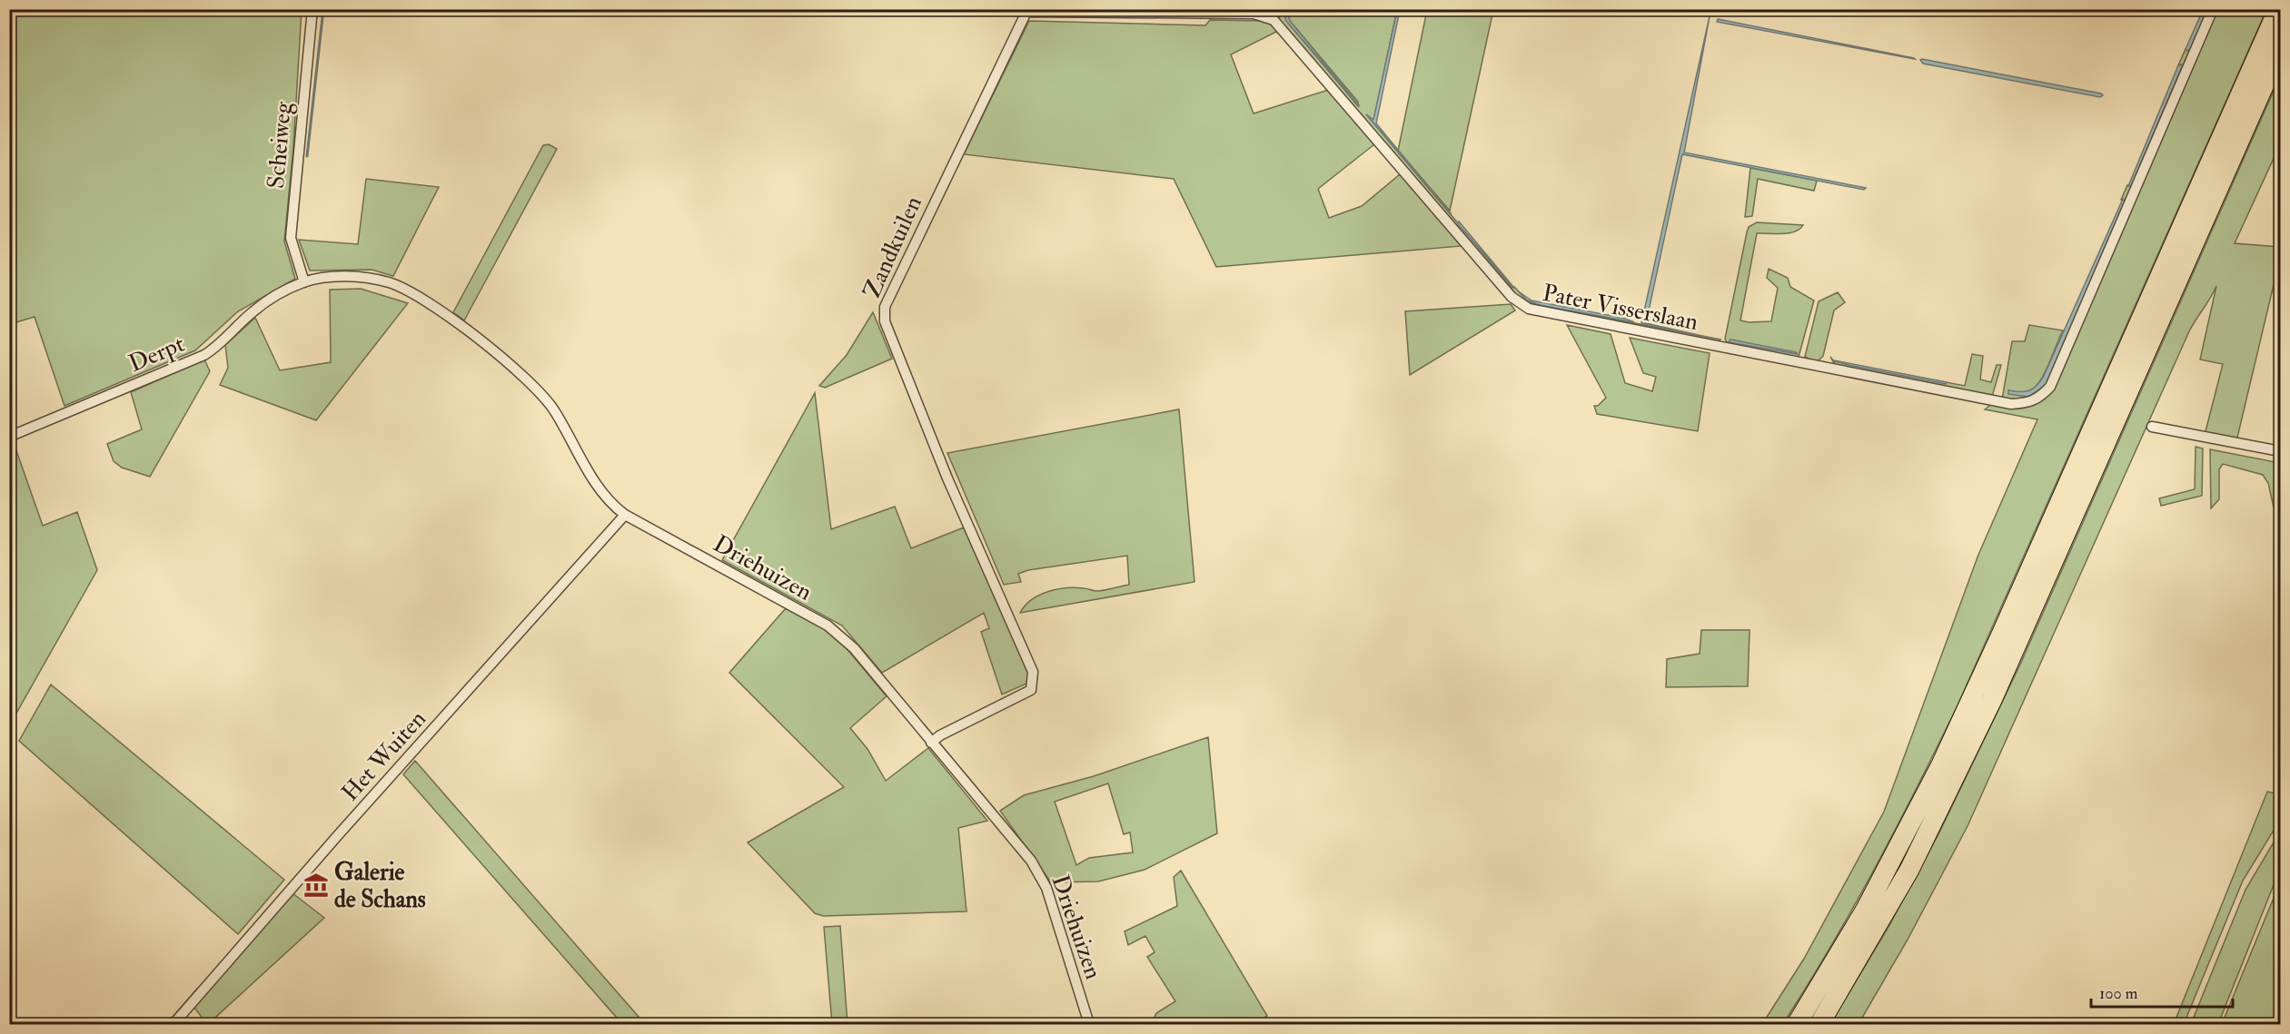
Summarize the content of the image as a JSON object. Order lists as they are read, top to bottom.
{
  "streets": {
    "street": [
      "Scheiweg",
      "Zandkuilen",
      "Pater Visserslaan",
      "Derpt",
      "Driehuizen",
      "Het Wuiten"
    ]
  },
  "crossings": [
    ["Scheiweg", "Derpt"],
    ["Scheiweg", "Driehuizen"],
    ["Zandkuilen", "Pater Visserslaan"],
    ["Zandkuilen", "Driehuizen"],
    ["Derpt", "Driehuizen"],
    ["Driehuizen", "Het Wuiten"]
  ],
  "places": {
    "museum": ["Galerie de Schans"]
  },
  "scale_bar": "100 m"
}
